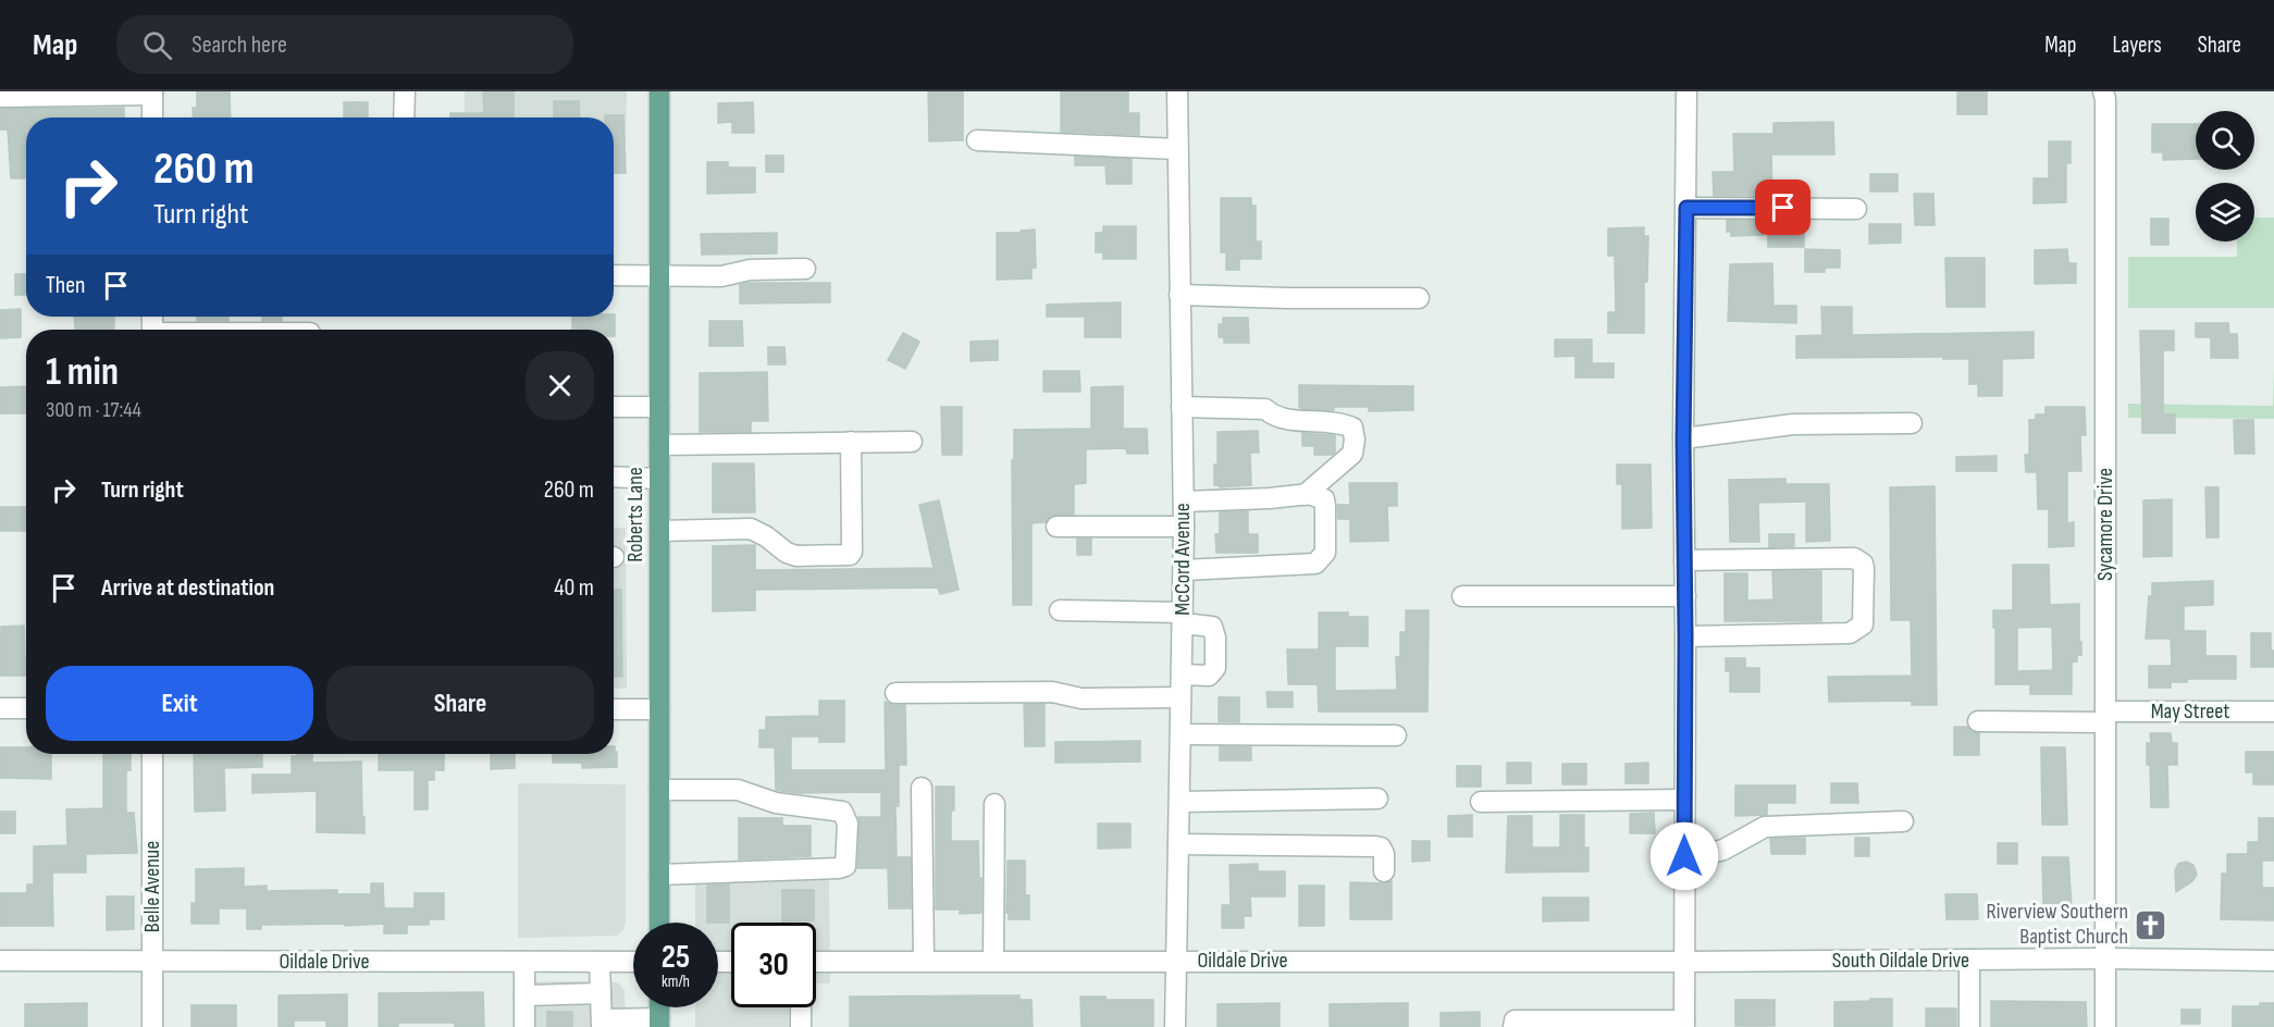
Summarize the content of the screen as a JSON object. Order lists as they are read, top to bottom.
{
  "streets": {
    "main road": ["Roberts Lane"],
    "street": [
      "Sycamore Drive",
      "McCord Avenue",
      "May Street",
      "Belle Avenue",
      "Oildale Drive",
      "South Oildale Drive"
    ]
  },
  "crossings": [
    ["Sycamore Drive", "May Street"],
    ["Sycamore Drive", "South Oildale Drive"],
    ["McCord Avenue", "Oildale Drive"],
    ["Belle Avenue", "Oildale Drive"],
    ["Oildale Drive", "South Oildale Drive"]
  ],
  "places": {
    "church": ["Riverview Southern Baptist Church"]
  },
  "page": {
    "header": "Map",
    "search": "Search here",
    "nav": ["Map", "Layers", "Share"],
    "turn": ["260 m", "Turn right"],
    "then": "Then",
    "heading": ["1 min", "300 m · 17:44"],
    "list": [
      {
        "name": "Turn right",
        "value": "260 m"
      },
      {
        "name": "Arrive at destination",
        "value": "40 m"
      }
    ],
    "buttons": ["Exit", "Share"],
    "speed": "25 km/h",
    "limit": "30"
  }
}
